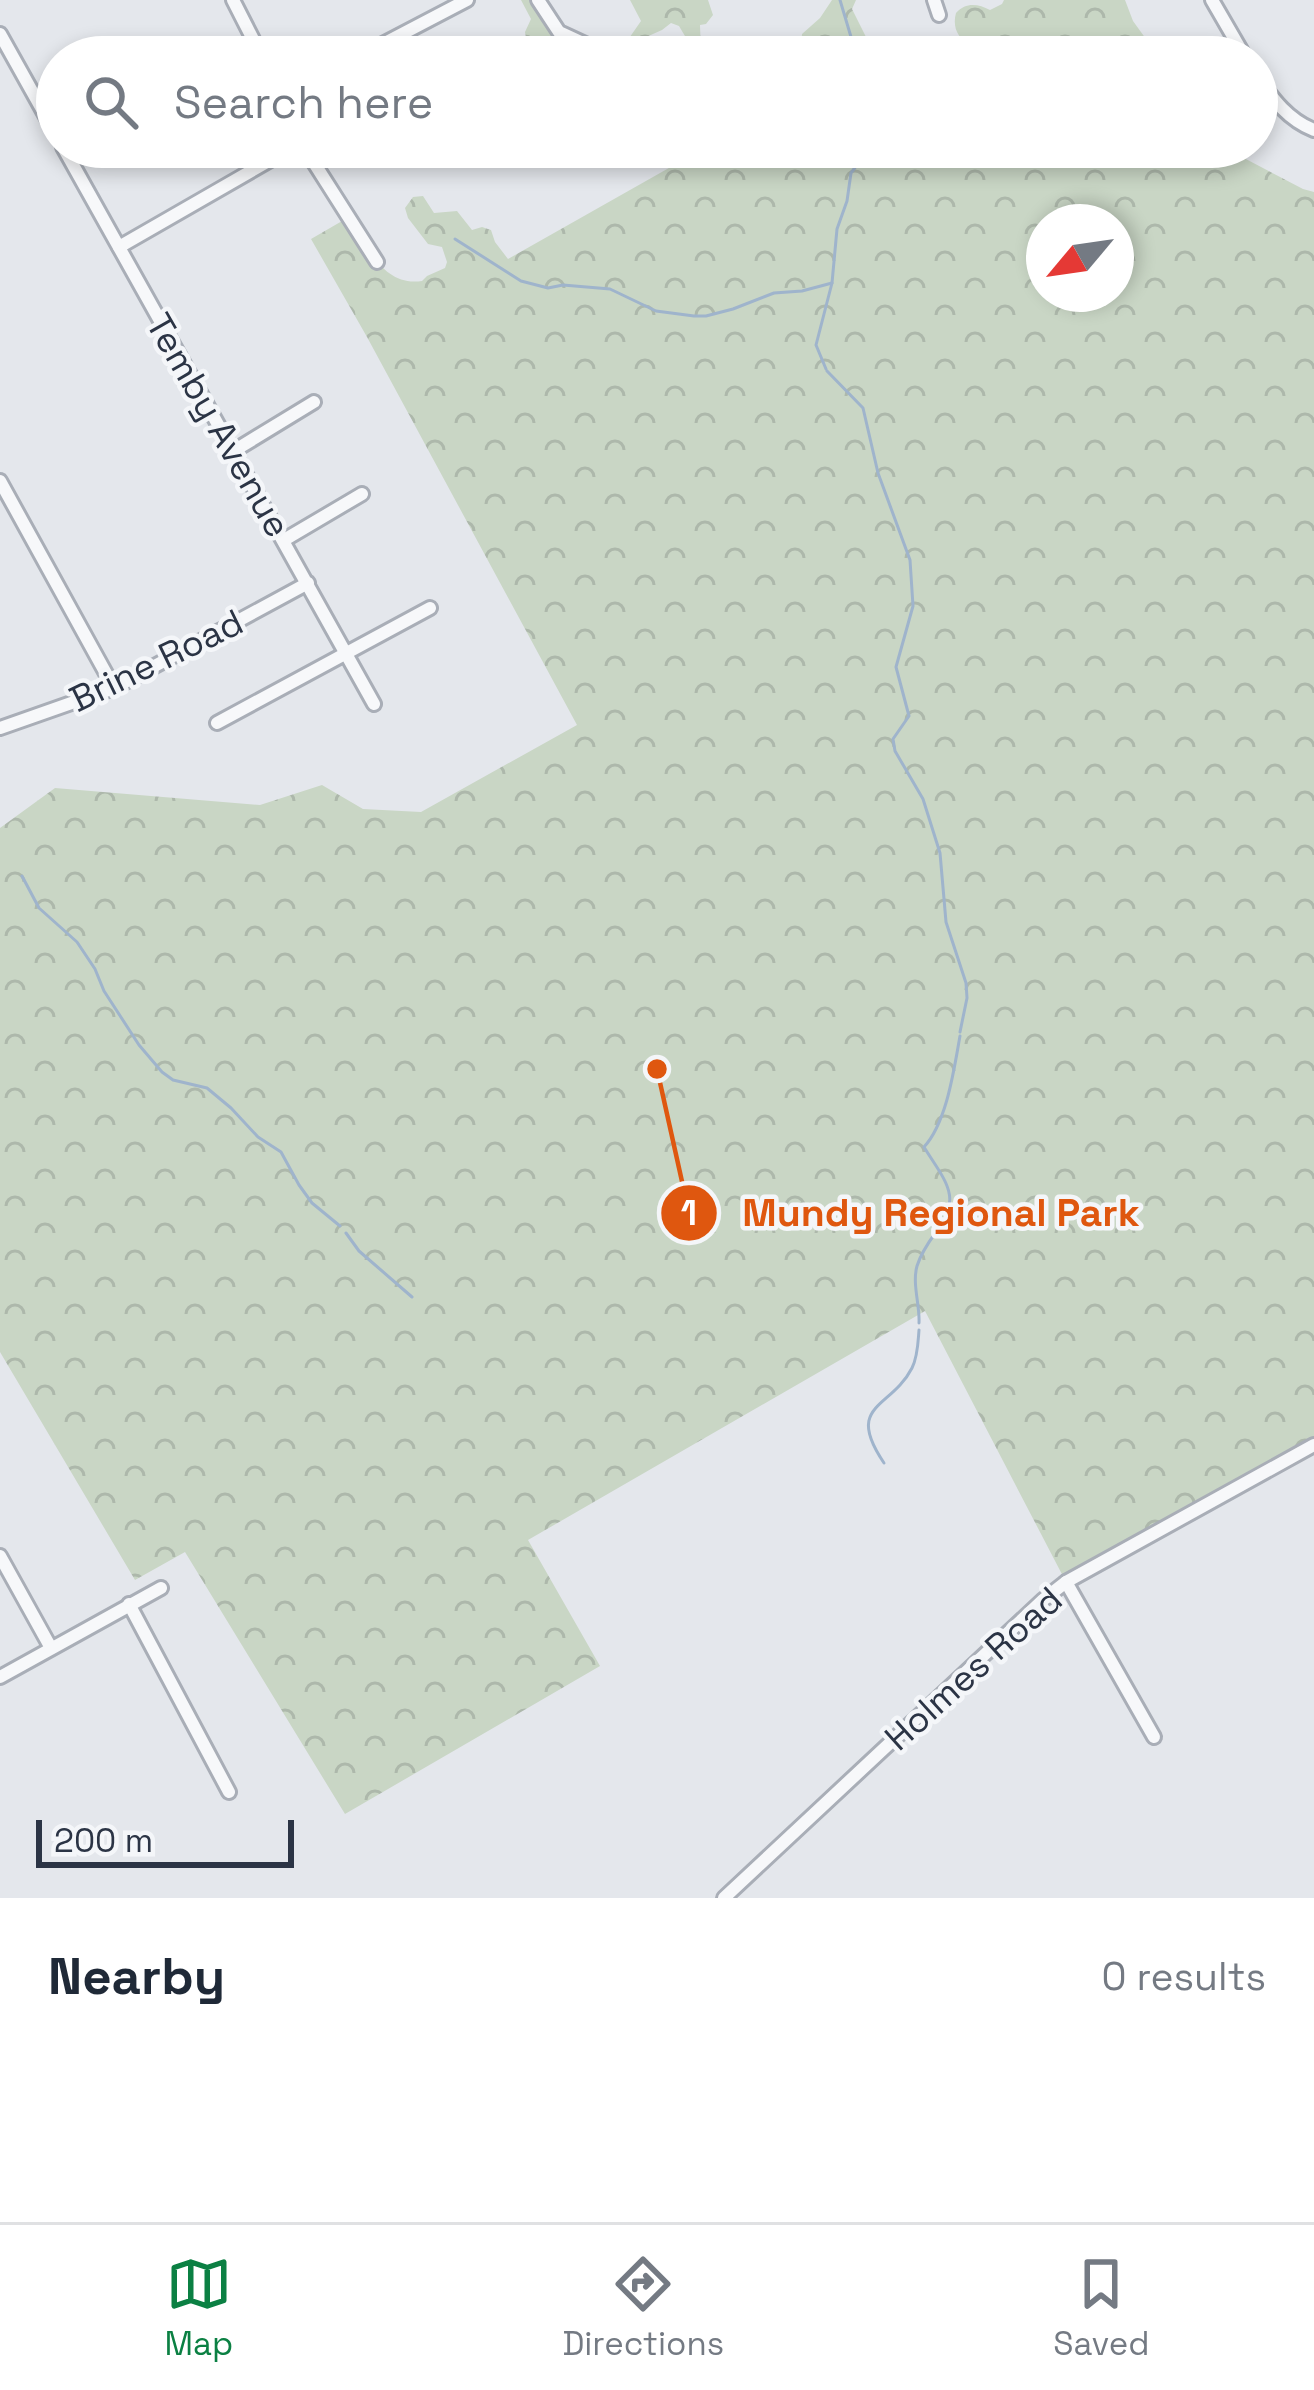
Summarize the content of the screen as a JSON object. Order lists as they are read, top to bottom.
{
  "streets": {
    "street": ["Temby Avenue", "Brine Road", "Holmes Road"]
  },
  "crossings": [
    ["Temby Avenue", "Brine Road"]
  ],
  "places": ["Mundy Regional Park"],
  "scale_bar": "200 m",
  "north": "bottom left",
  "page": {
    "search": "Search here",
    "scale": "200 m",
    "heading": ["Nearby", "0 results"],
    "nav": ["Map", "Directions", "Saved"]
  }
}
